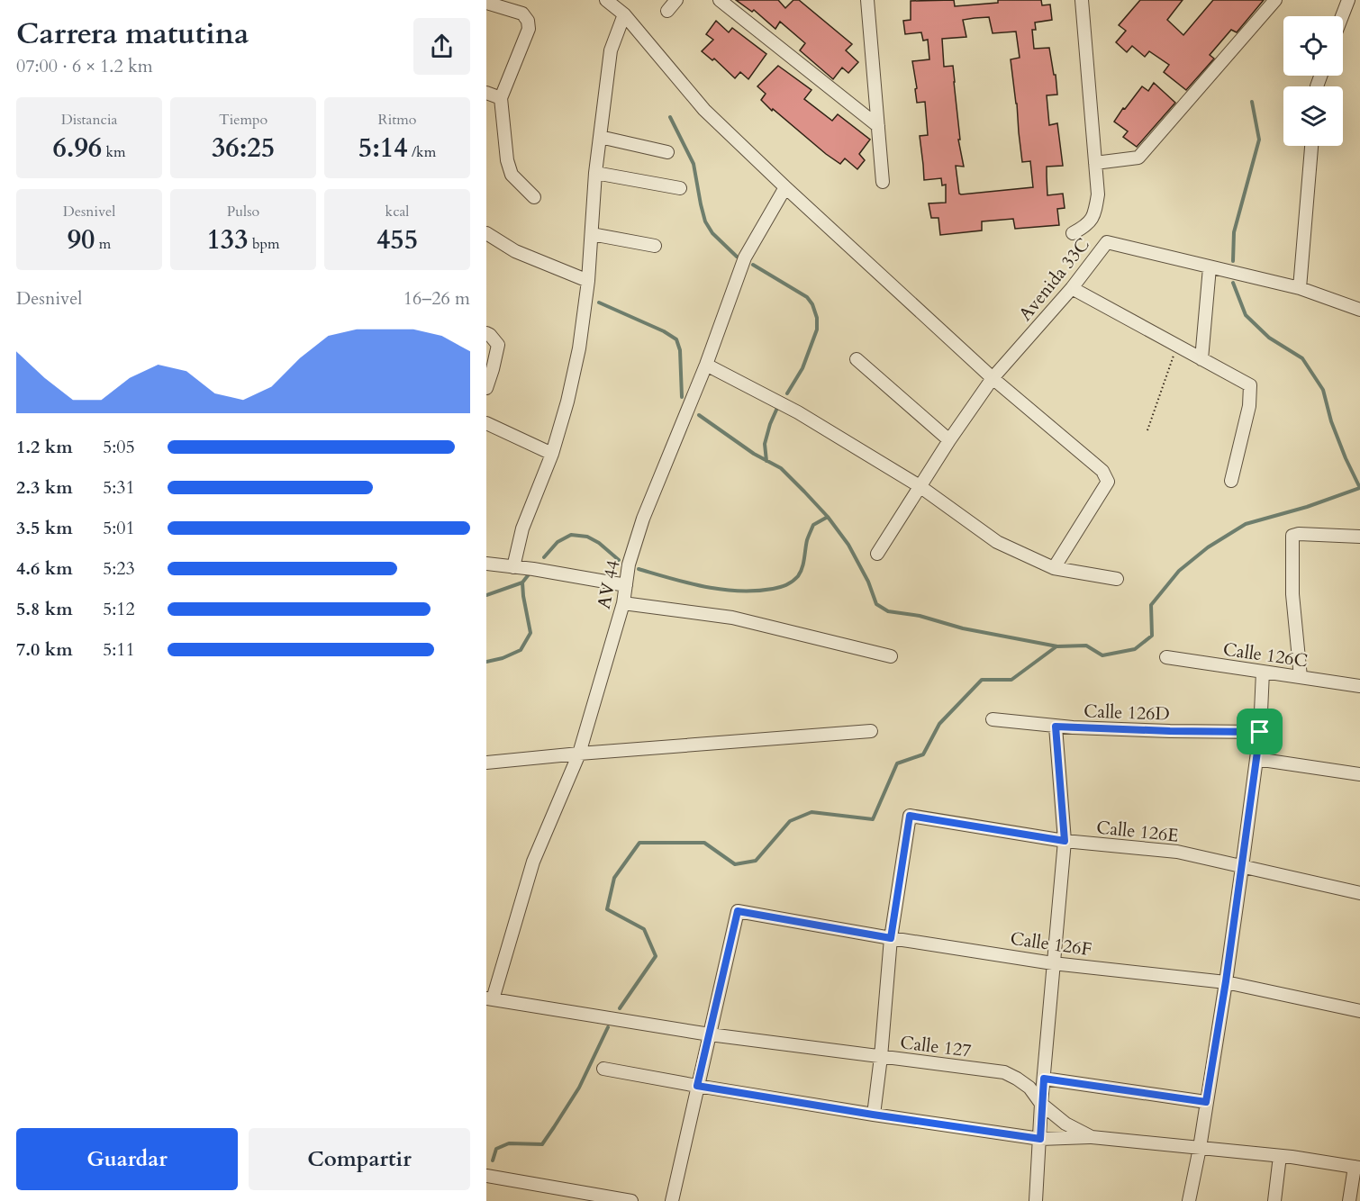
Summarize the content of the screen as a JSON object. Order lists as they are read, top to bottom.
{
  "streets": {
    "street": [
      "Avenida 33C",
      "AV 44",
      "Calle 126C",
      "Calle 126D",
      "Calle 126E",
      "Calle 126F",
      "Calle 127"
    ]
  },
  "crossings": [
    ["AV 44", "Calle 127"],
    ["Calle 126E", "Calle 126F"],
    ["Calle 126F", "Calle 127"]
  ],
  "page": {
    "heading": ["Carrera matutina", "07:00 · 6 × 1.2 km"],
    "stats": [
      ["Distancia", "6.96 km"],
      ["Tiempo", "36:25"],
      ["Ritmo", "5:14 /km"],
      ["Desnivel", "90 m"],
      ["Pulso", "133 bpm"],
      ["kcal", "455"]
    ],
    "chart": ["Desnivel", "16–26 m"],
    "list": [
      {
        "name": "1.2 km",
        "note": "5:05"
      },
      {
        "name": "2.3 km",
        "note": "5:31"
      },
      {
        "name": "3.5 km",
        "note": "5:01"
      },
      {
        "name": "4.6 km",
        "note": "5:23"
      },
      {
        "name": "5.8 km",
        "note": "5:12"
      },
      {
        "name": "7.0 km",
        "note": "5:11"
      }
    ],
    "buttons": ["Guardar", "Compartir"]
  }
}
